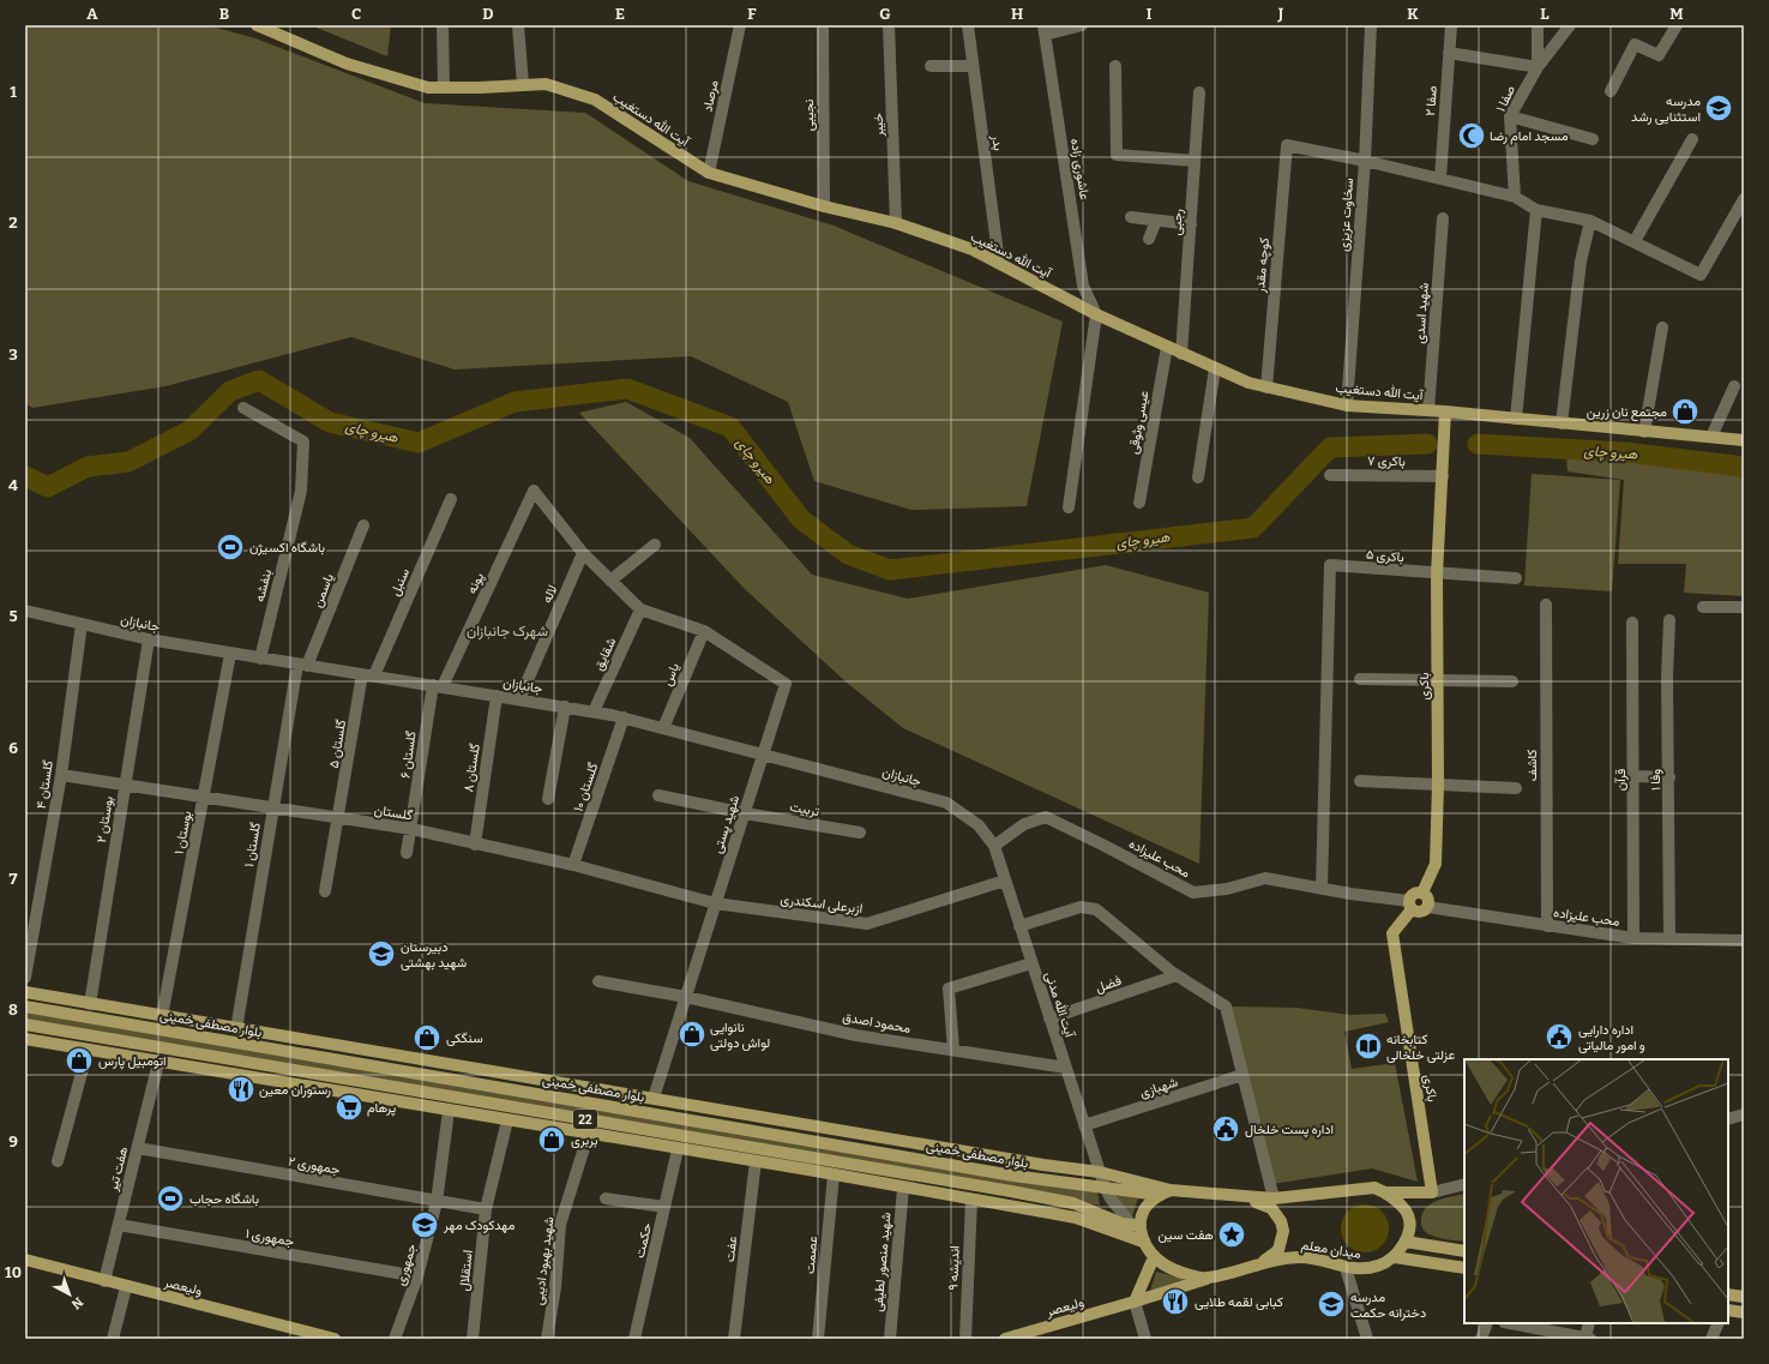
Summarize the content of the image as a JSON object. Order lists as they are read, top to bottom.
{
  "streets": {
    "main road": [
      "آیت الله دستغیب",
      "باکری",
      "بلوار مصطفی خمینی",
      "22",
      "میدان معلم",
      "ولیعصر"
    ],
    "street": [
      "مرصاد",
      "صفا ۱",
      "صفا ۲",
      "نجیبی",
      "خیبر",
      "بدر",
      "عاشوری زاده",
      "سخاوت عزیزی",
      "رجبی",
      "کوچه مقدر",
      "شهید اسدی",
      "عیسی وثوقی",
      "باکری ۷",
      "باکری ۵",
      "سنبل",
      "پونه",
      "بنفشه",
      "یاسمن",
      "لاله",
      "جانبازان",
      "شقایق",
      "یاس",
      "گلستان ۵",
      "گلستان ۶",
      "کاشف",
      "گلستان ۸",
      "قرآن",
      "وفا ۱",
      "گلستان ۴",
      "گلستان ۱۰",
      "تربیت",
      "گلستان",
      "بوستان ۲",
      "شهید پستی",
      "بوستان ۱",
      "گلستان ۱",
      "محب علیزاده",
      "ازبرعلی اسکندری",
      "فضل",
      "آیت‌ الله مدنی",
      "محمود اصدق",
      "شهبازی",
      "جمهوری ۲",
      "هفت تیر",
      "جمهوری ۱",
      "حکمت",
      "عفت",
      "عصمت",
      "شهید بهبود ادیبی",
      "شهید منصور لطیفی",
      "جمهوری",
      "اندیشه ۹",
      "استقلال"
    ]
  },
  "crossings": [
    ["مرصاد", "آیت الله دستغیب"],
    ["نجیبی", "آیت الله دستغیب"],
    ["آیت الله دستغیب", "خیبر"],
    ["آیت الله دستغیب", "بدر"],
    ["آیت الله دستغیب", "عاشوری زاده"],
    ["آیت الله دستغیب", "سخاوت عزیزی"],
    ["آیت الله دستغیب", "رجبی"],
    ["آیت الله دستغیب", "کوچه مقدر"],
    ["آیت الله دستغیب", "شهید اسدی"],
    ["آیت الله دستغیب", "عیسی وثوقی"],
    ["آیت الله دستغیب", "باکری"],
    ["سخاوت عزیزی", "کوچه مقدر"],
    ["باکری ۷", "باکری"],
    ["باکری ۵", "باکری"],
    ["باکری ۵", "محب علیزاده"],
    ["سنبل", "جانبازان"],
    ["سنبل", "گلستان ۵"],
    ["پونه", "لاله"],
    ["پونه", "جانبازان"],
    ["پونه", "گلستان ۶"],
    ["بنفشه", "جانبازان"],
    ["یاسمن", "جانبازان"],
    ["یاسمن", "گلستان ۱"],
    ["لاله", "جانبازان"],
    ["جانبازان", "شقایق"],
    ["جانبازان", "یاس"],
    ["جانبازان", "گلستان ۵"],
    ["جانبازان", "گلستان ۶"],
    ["جانبازان", "گلستان ۸"],
    ["جانبازان", "گلستان ۴"],
    ["جانبازان", "گلستان ۱۰"],
    ["جانبازان", "بوستان ۲"],
    ["جانبازان", "شهید پستی"],
    ["جانبازان", "بوستان ۱"],
    ["جانبازان", "گلستان ۱"],
    ["جانبازان", "محب علیزاده"],
    ["جانبازان", "آیت‌ الله مدنی"],
    ["یاس", "شهید پستی"],
    ["باکری", "محب علیزاده"],
    ["گلستان ۵", "گلستان"],
    ["گلستان ۶", "گلستان"],
    ["کاشف", "محب علیزاده"],
    ["گلستان ۸", "گلستان"],
    ["قرآن", "محب علیزاده"],
    ["وفا ۱", "محب علیزاده"],
    ["گلستان ۴", "گلستان"],
    ["گلستان ۱۰", "گلستان"],
    ["تربیت", "شهید پستی"],
    ["گلستان", "بوستان ۲"],
    ["گلستان", "شهید پستی"],
    ["گلستان", "بوستان ۱"],
    ["گلستان", "گلستان ۱"],
    ["گلستان", "ازبرعلی اسکندری"],
    ["شهید پستی", "ازبرعلی اسکندری"],
    ["شهید پستی", "محمود اصدق"],
    ["محب علیزاده", "آیت‌ الله مدنی"],
    ["ازبرعلی اسکندری", "آیت‌ الله مدنی"],
    ["فضل", "آیت‌ الله مدنی"],
    ["آیت‌ الله مدنی", "محمود اصدق"],
    ["آیت‌ الله مدنی", "بلوار مصطفی خمینی"],
    ["آیت‌ الله مدنی", "شهبازی"],
    ["آیت‌ الله مدنی", "22"],
    ["آیت‌ الله مدنی", "میدان معلم"],
    ["آیت‌ الله مدنی", "ولیعصر"],
    ["بلوار مصطفی خمینی", "22"],
    ["بلوار مصطفی خمینی", "میدان معلم"],
    ["بلوار مصطفی خمینی", "ولیعصر"],
    ["22", "میدان معلم"],
    ["22", "ولیعصر"],
    ["جمهوری ۲", "هفت تیر"],
    ["جمهوری ۲", "جمهوری"],
    ["جمهوری ۲", "استقلال"],
    ["هفت تیر", "جمهوری ۱"],
    ["هفت تیر", "ولیعصر"],
    ["جمهوری ۱", "جمهوری"],
    ["میدان معلم", "ولیعصر"]
  ],
  "districts": ["شهرک جانبازان"],
  "water": ["هیرو چای"],
  "places": {
    "school or university": [
      "مدرسه استثنایی رشد",
      "دبیرستان شهید بهشتی",
      "مهدکودک مهر",
      "مدرسه دخترانه حکمت"
    ],
    "mosque": ["مسجد امام رضا"],
    "shop": [
      "مجتمع نان زرین",
      "نانوایی لواش دولتی",
      "سنگکی",
      "اتومبیل پارس",
      "بربری"
    ],
    "sports": ["باشگاه اکسیژن", "باشگاه حجاب"],
    "public building": ["اداره دارایی و امور مالیاتی", "اداره پست خلخال"],
    "library": ["کتابخانه عزلتی خلخالی"],
    "restaurant": ["رستوران معین", "کبابی لقمه طلایی"],
    "supermarket": ["پرهام"],
    "place": ["هفت سین"]
  },
  "north": "bottom right",
  "grid": {
    "columns": [
      "A",
      "B",
      "C",
      "D",
      "E",
      "F",
      "G",
      "H",
      "I",
      "J",
      "K",
      "L",
      "M"
    ],
    "rows": [
      "1",
      "2",
      "3",
      "4",
      "5",
      "6",
      "7",
      "8",
      "9",
      "10"
    ]
  }
}
